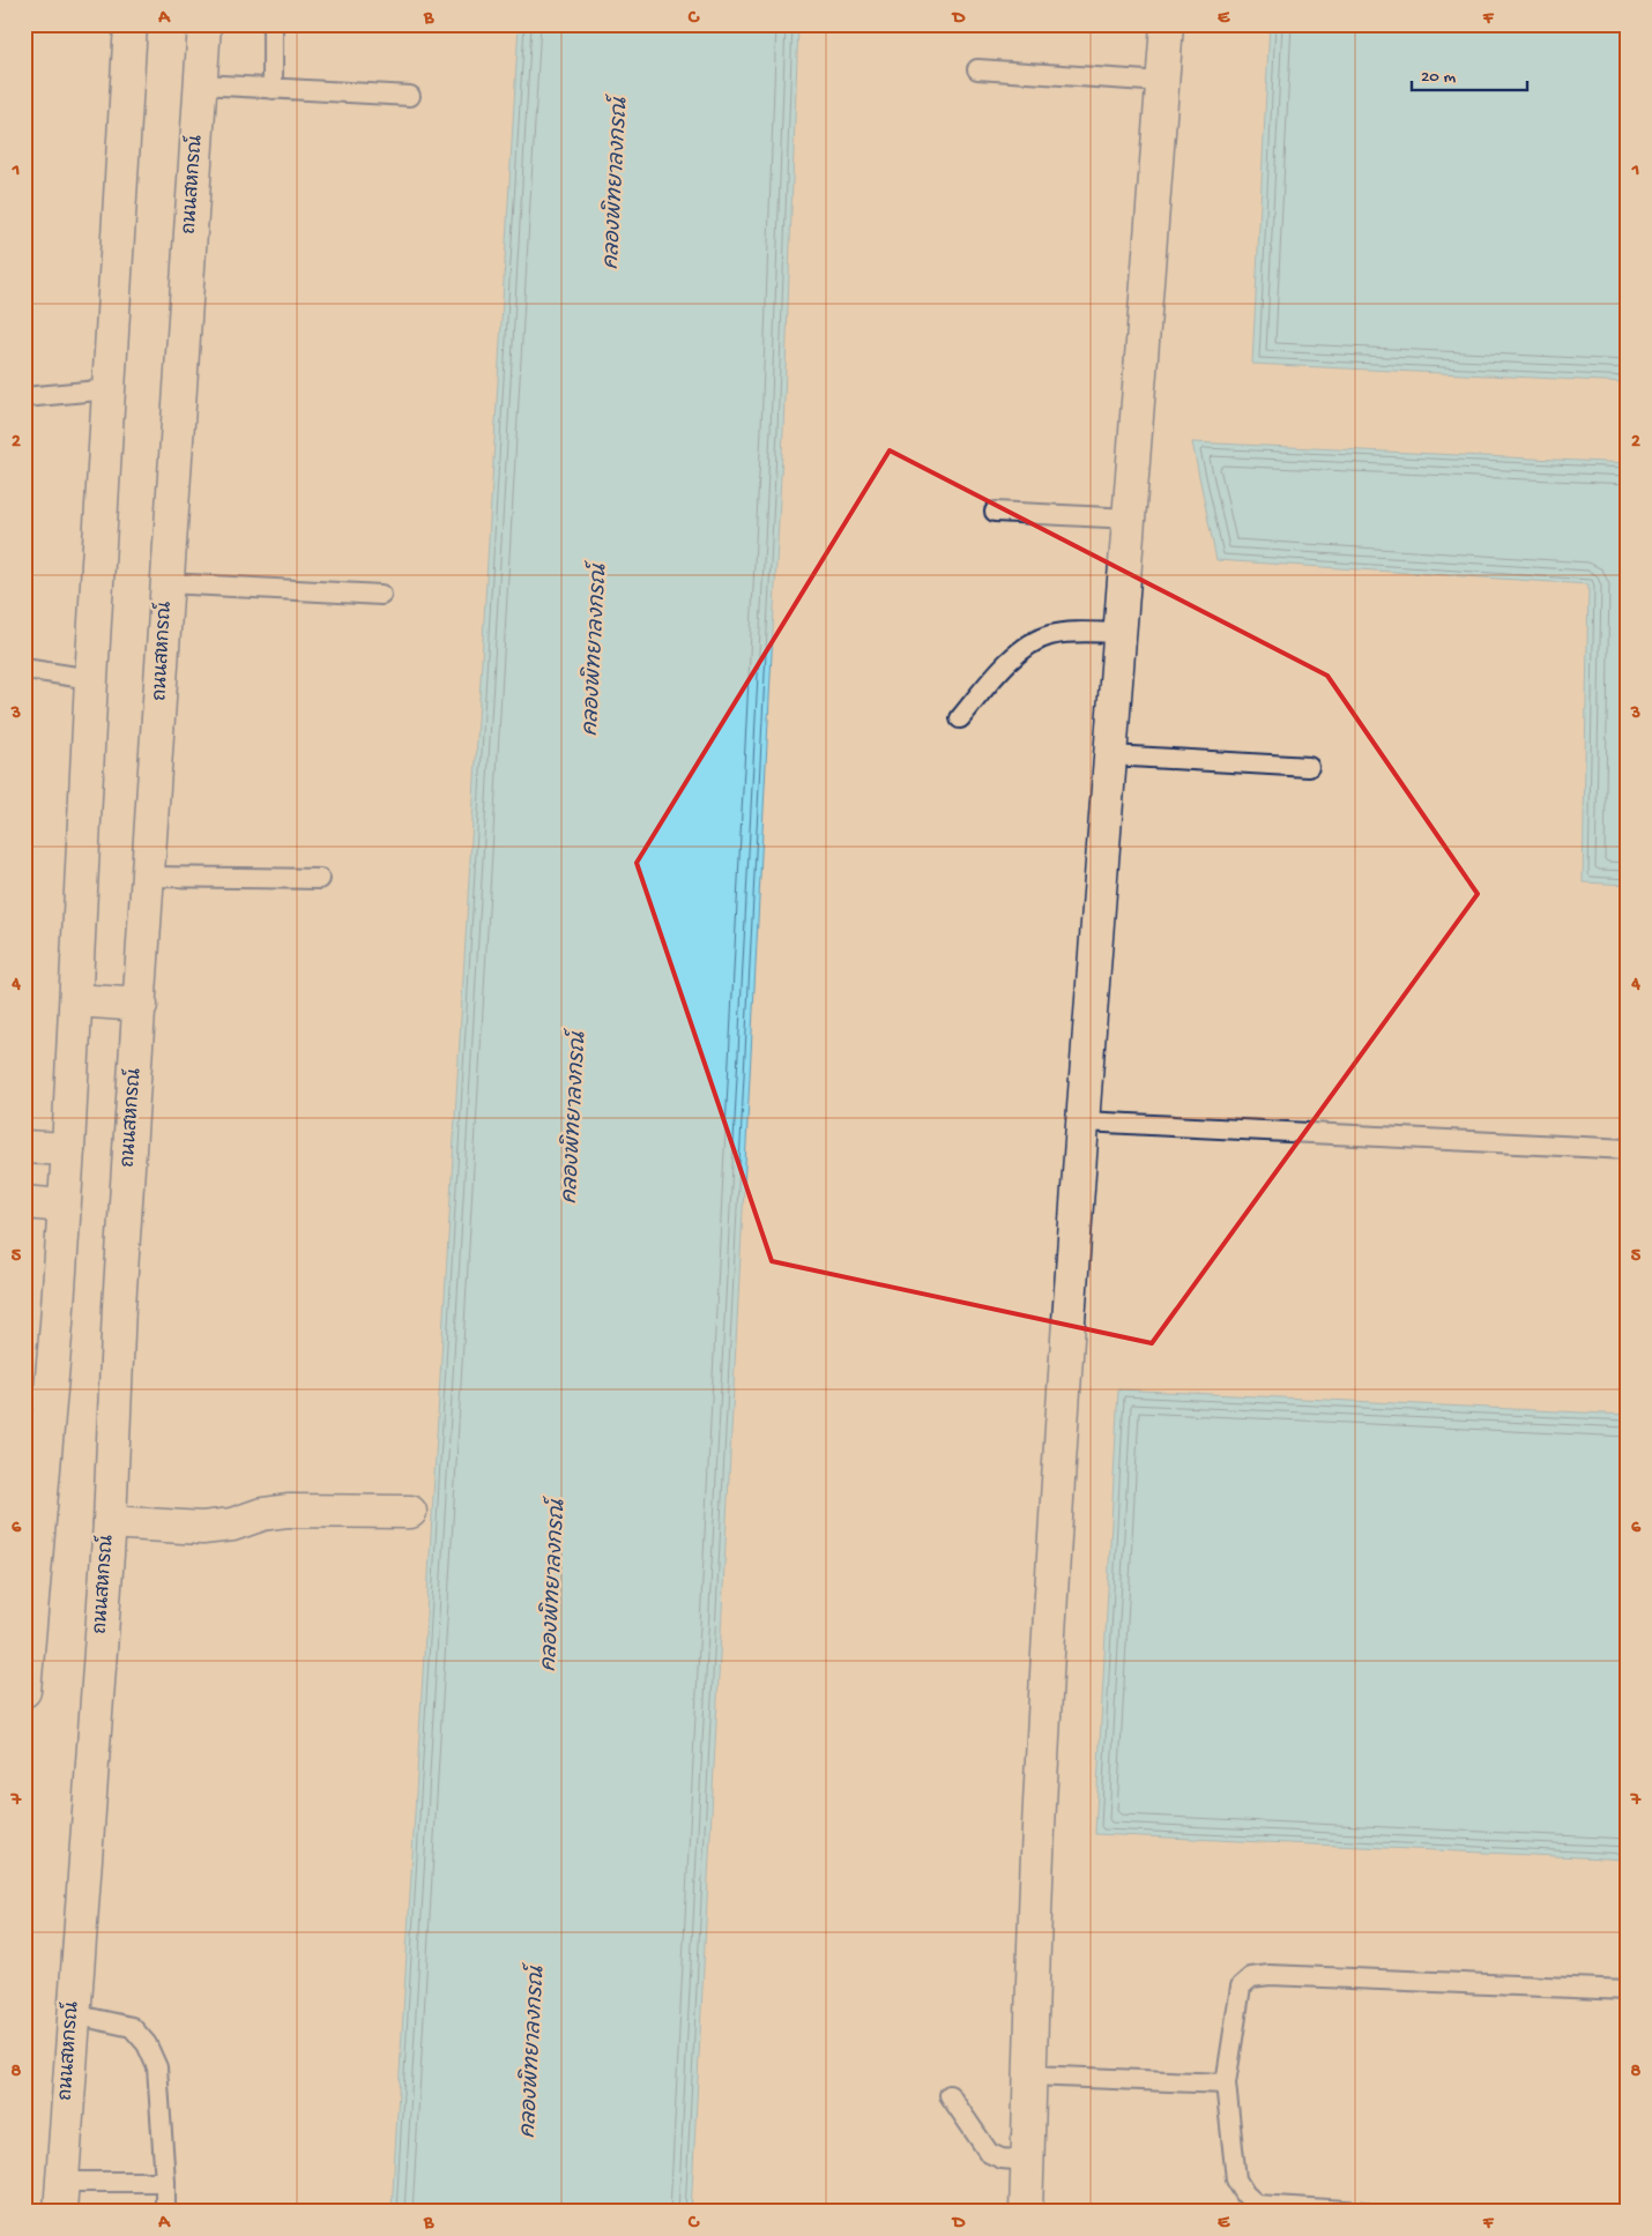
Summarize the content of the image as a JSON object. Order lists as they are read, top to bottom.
{
  "streets": {
    "main road": ["ถนนสหกรณ์"]
  },
  "water": ["คลองพิทยาลงกรณ์"],
  "scale_bar": "20 m",
  "grid": {
    "columns": [
      "A",
      "B",
      "C",
      "D",
      "E",
      "F"
    ],
    "rows": [
      "1",
      "2",
      "3",
      "4",
      "5",
      "6",
      "7",
      "8"
    ]
  }
}
